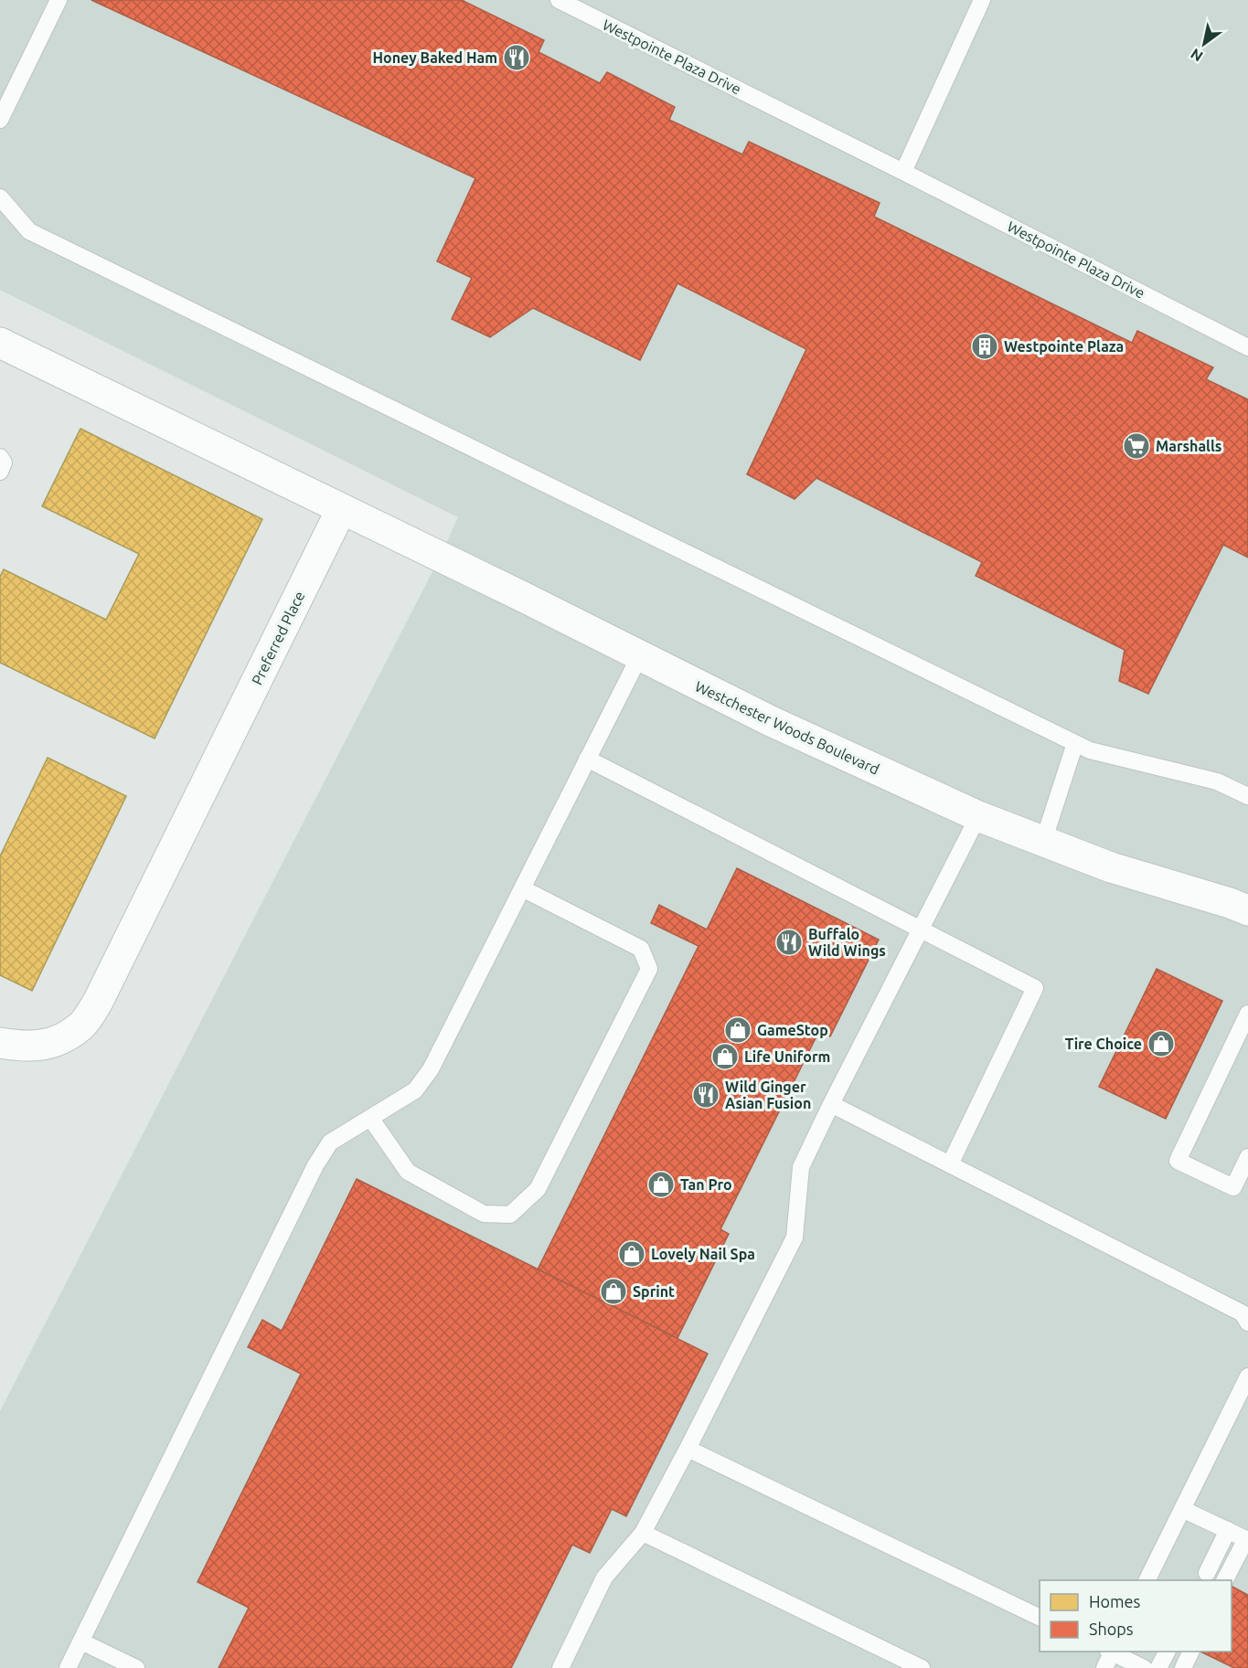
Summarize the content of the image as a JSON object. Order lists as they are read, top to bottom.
{
  "streets": {
    "street": ["Preferred Place", "Westchester Woods Boulevard"],
    "lane": ["Westpointe Plaza Drive"]
  },
  "crossings": [
    ["Preferred Place", "Westchester Woods Boulevard"]
  ],
  "places": {
    "restaurant": ["Honey Baked Ham", "Buffalo Wild Wings", "Wild Ginger Asian Fusion"],
    "building": ["Westpointe Plaza"],
    "supermarket": ["Marshalls"],
    "shop": [
      "GameStop",
      "Tire Choice",
      "Life Uniform",
      "Tan Pro",
      "Lovely Nail Spa",
      "Sprint"
    ]
  },
  "legend": ["Homes", "Shops"],
  "north": "bottom left"
}
